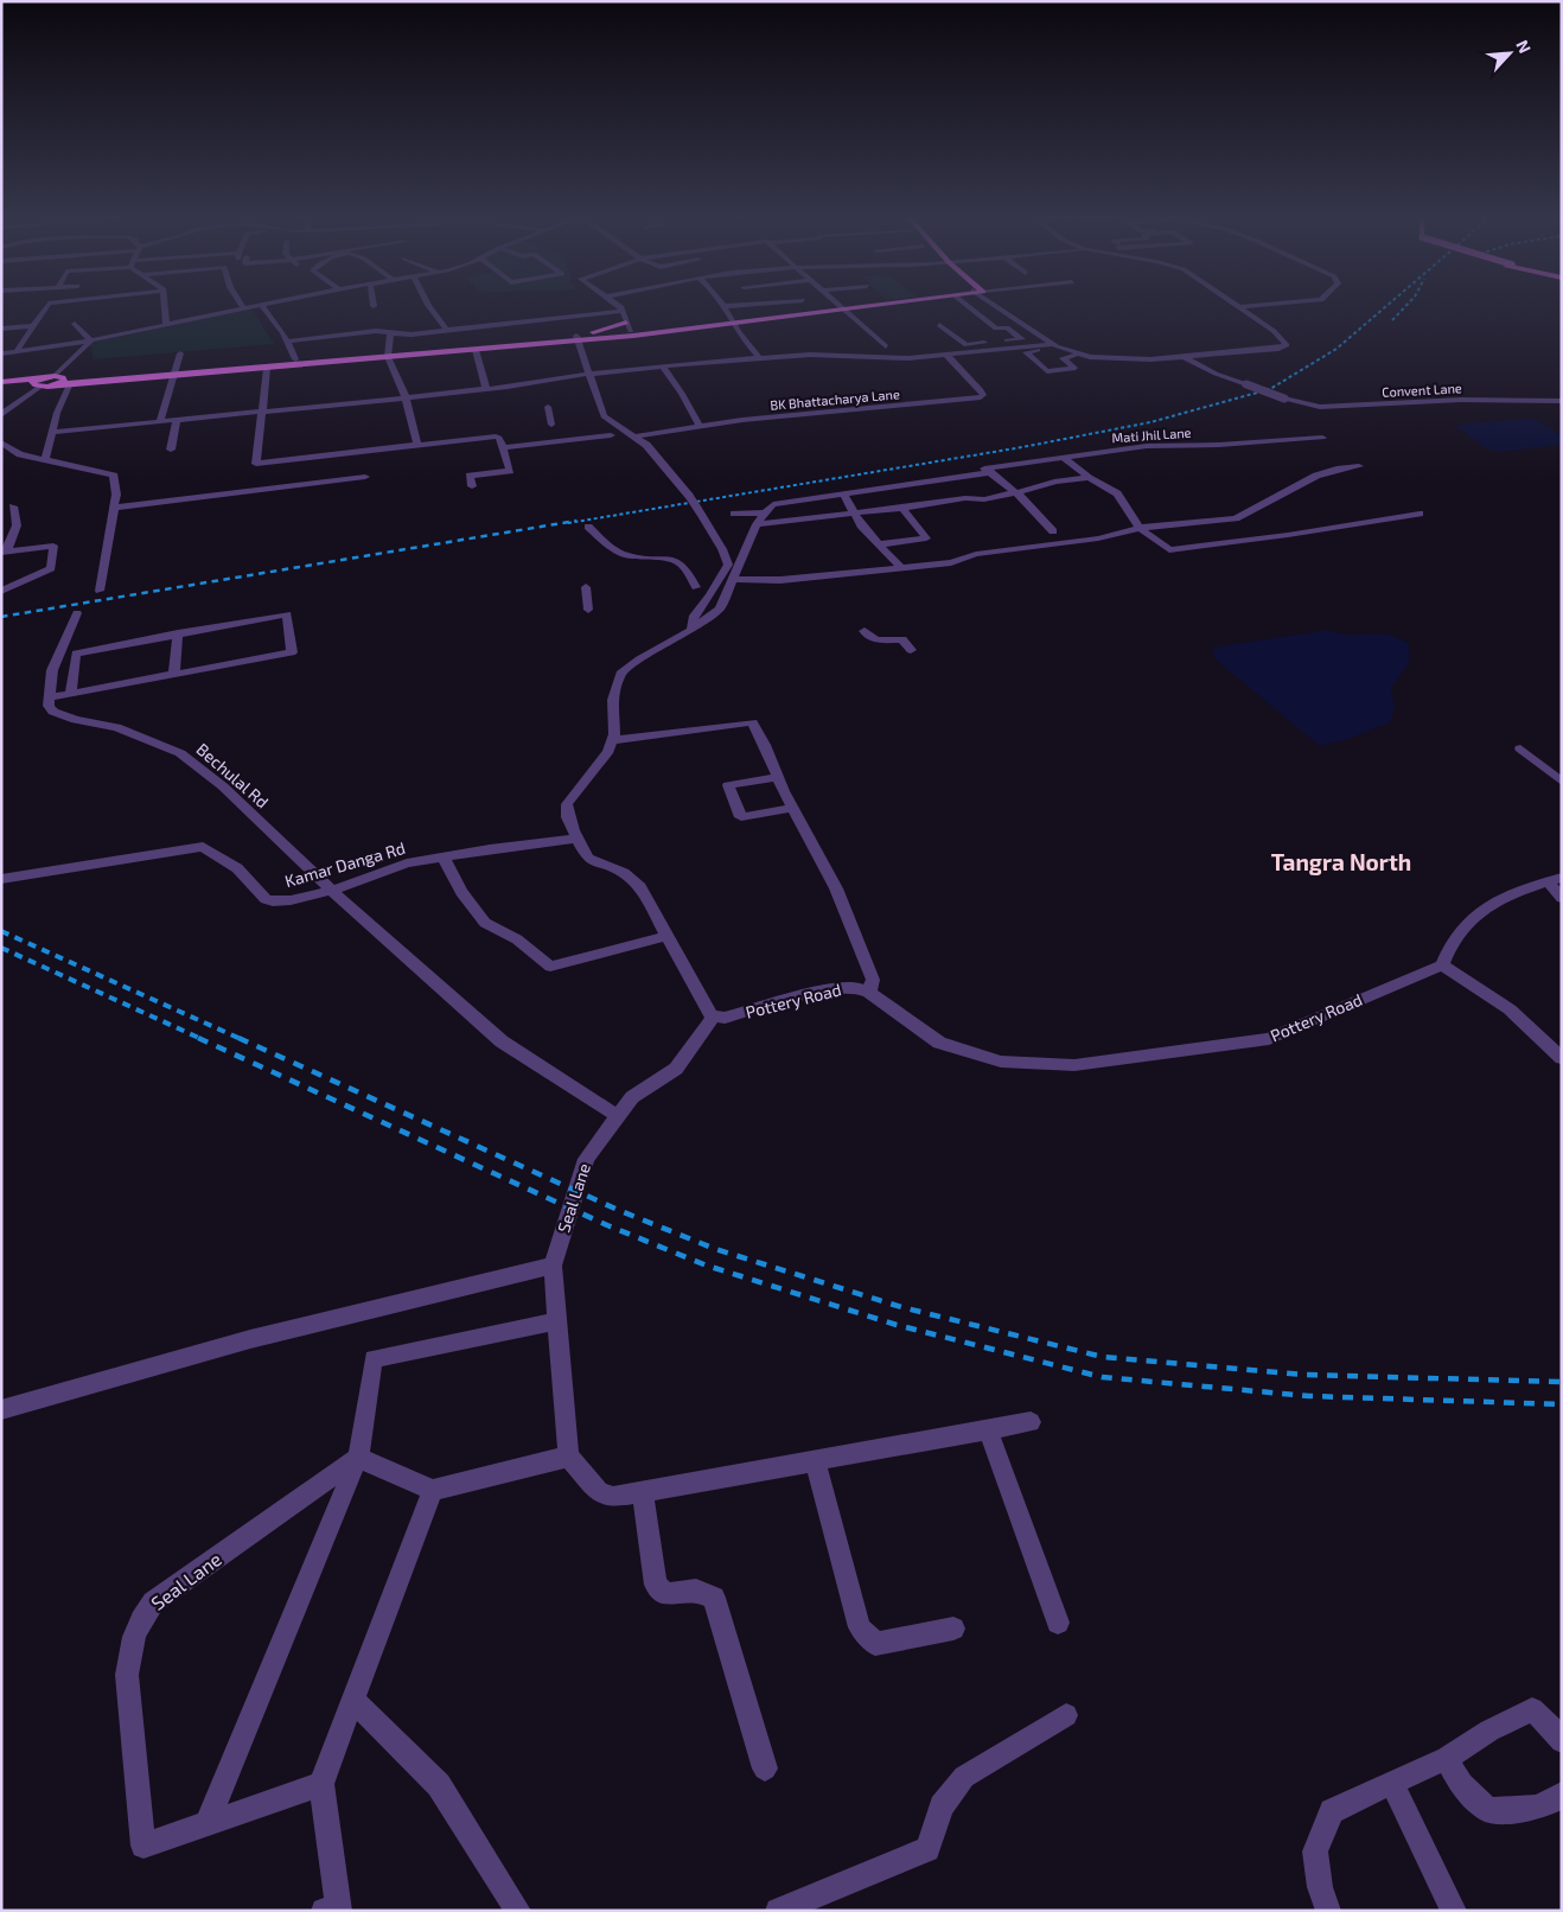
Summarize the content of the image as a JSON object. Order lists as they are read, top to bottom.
{
  "streets": {
    "street": [
      "Convent Lane",
      "BK Bhattacharya Lane",
      "Mati Jhil Lane",
      "Bechulal Rd",
      "Kamar Danga Rd",
      "Pottery Road",
      "Seal Lane"
    ]
  },
  "crossings": [
    ["Bechulal Rd", "Kamar Danga Rd"],
    ["Pottery Road", "Seal Lane"]
  ],
  "districts": ["Tangra North"],
  "north": "top right"
}
